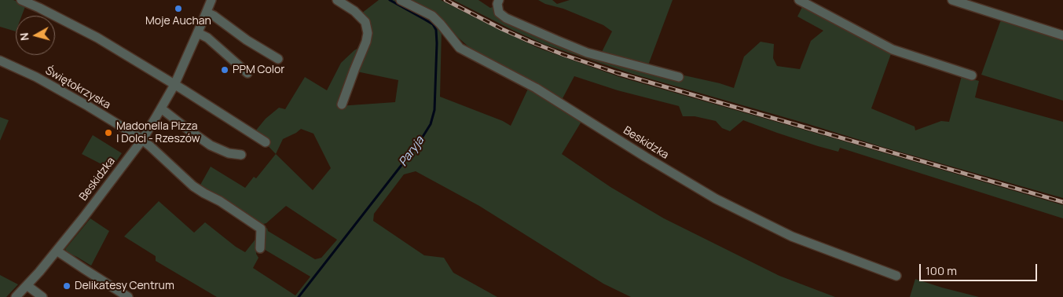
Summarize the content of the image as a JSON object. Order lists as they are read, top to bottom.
{
  "streets": {
    "street": ["Świętokrzyska", "Beskidzka"]
  },
  "crossings": [
    ["Świętokrzyska", "Beskidzka"]
  ],
  "water": ["Paryja"],
  "places": [
    "Moje Auchan",
    "PPM Color",
    "Madonella Pizza | Dolci - Rzeszów",
    "Delikatesy Centrum"
  ],
  "scale_bar": "100 m",
  "north": "left"
}
